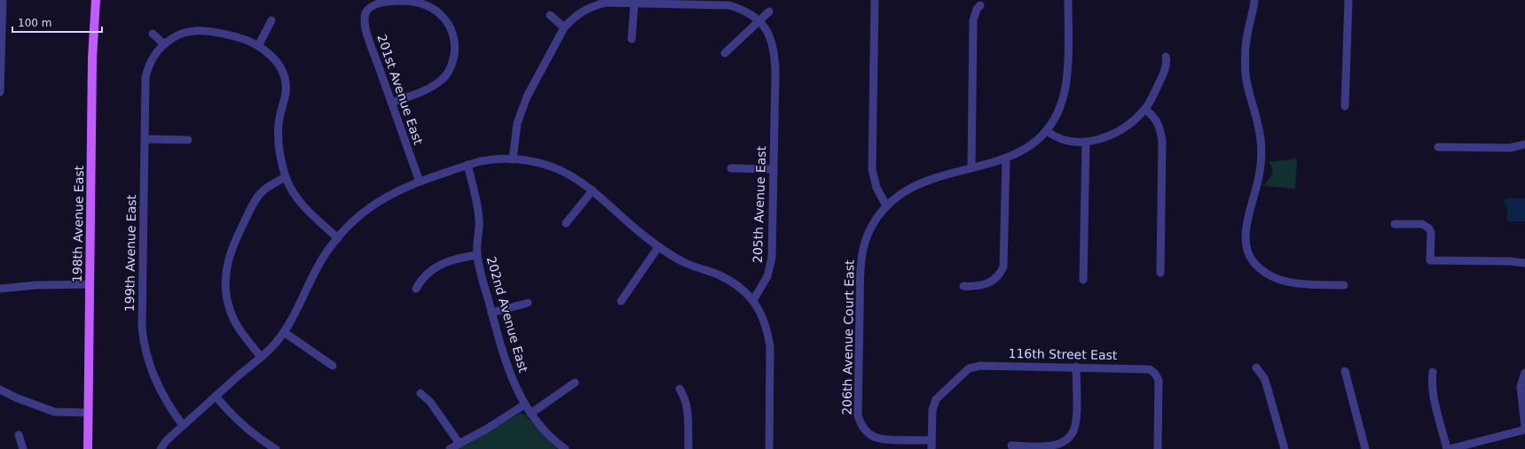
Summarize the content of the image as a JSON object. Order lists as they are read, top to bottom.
{
  "streets": {
    "main road": ["198th Avenue East"],
    "street": [
      "201st Avenue East",
      "205th Avenue East",
      "199th Avenue East",
      "202nd Avenue East",
      "206th Avenue Court East",
      "116th Street East"
    ]
  },
  "crossings": [
    ["206th Avenue Court East", "116th Street East"]
  ],
  "scale_bar": "100 m"
}
